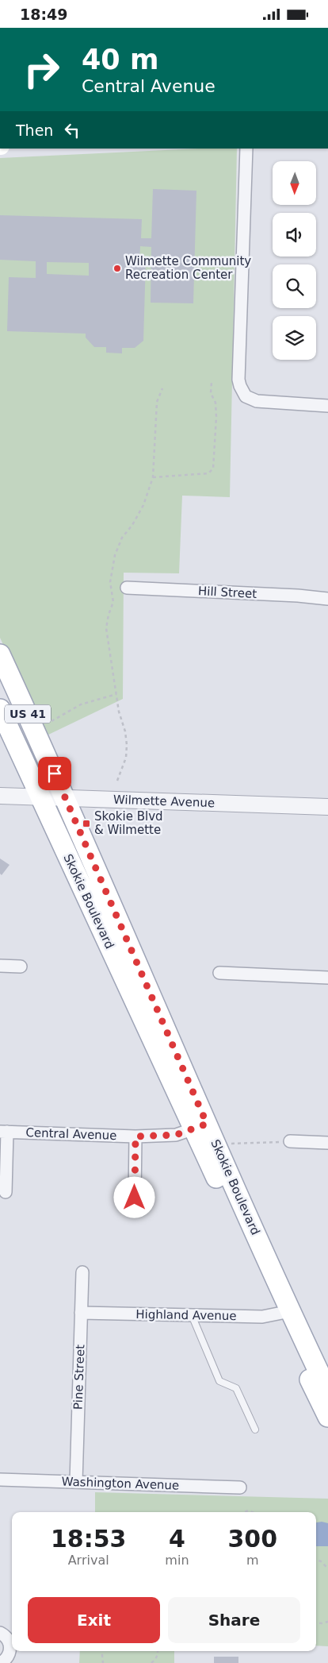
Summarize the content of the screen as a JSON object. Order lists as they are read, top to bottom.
{
  "streets": {
    "main road": ["US 41", "Skokie Boulevard"],
    "street": [
      "Hill Street",
      "Wilmette Avenue",
      "Central Avenue",
      "Highland Avenue",
      "Pine Street",
      "Washington Avenue"
    ]
  },
  "crossings": [
    ["Wilmette Avenue", "Skokie Boulevard"],
    ["Skokie Boulevard", "Central Avenue"],
    ["Skokie Boulevard", "Highland Avenue"],
    ["Highland Avenue", "Pine Street"],
    ["Pine Street", "Washington Avenue"]
  ],
  "places": {
    "other": ["Wilmette Community Recreation Center"],
    "transit": ["Skokie Blvd & Wilmette"]
  },
  "north": "bottom",
  "page": {
    "status": "18:49",
    "turn": ["40 m", "Central Avenue"],
    "then": "Then",
    "eta": [
      "18:53",
      "Arrival",
      "4",
      "min",
      "300",
      "m"
    ],
    "buttons": ["Exit", "Share"]
  }
}
